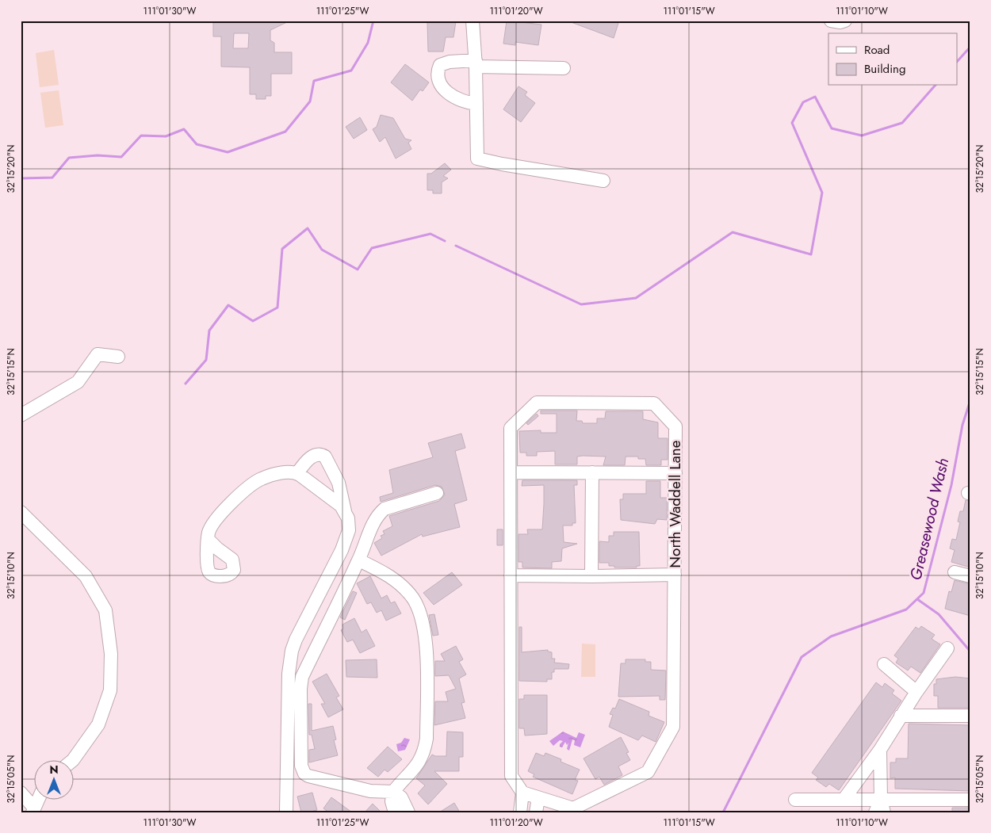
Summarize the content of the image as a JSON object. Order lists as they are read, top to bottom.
{
  "streets": {
    "street": ["North Waddell Lane"]
  },
  "water": ["Greasewood Wash"],
  "legend": ["Road", "Building"],
  "north": "top",
  "coordinates": [
    "111°01'30\"W",
    "111°01'25\"W",
    "111°01'20\"W",
    "111°01'15\"W",
    "111°01'10\"W",
    "32°15'20\"N",
    "32°15'15\"N",
    "32°15'10\"N",
    "32°15'05\"N"
  ]
}
